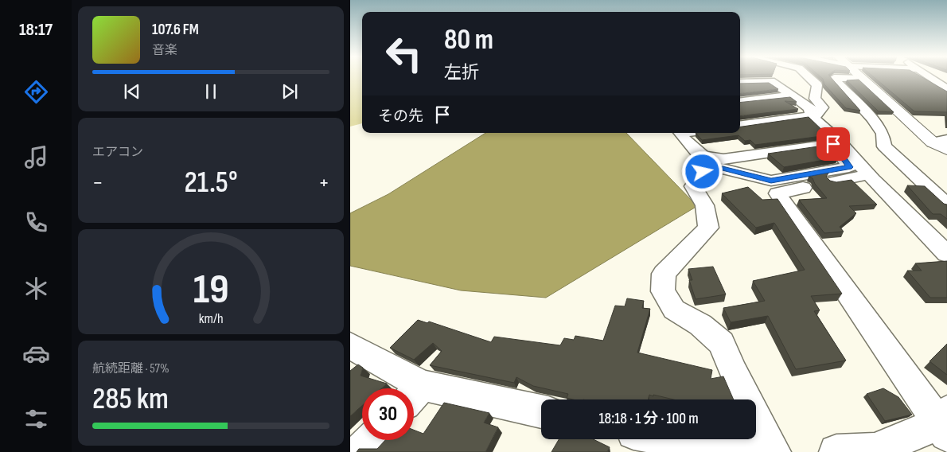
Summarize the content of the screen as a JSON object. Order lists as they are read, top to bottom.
{
  "page": {
    "tabs": "18:17",
    "turn": ["80 m", "左折"],
    "song": ["107.6 FM", "音楽"],
    "then": "その先",
    "tile": [
      "エアコン",
      ["航続距離 · 57%", "285 km"]
    ],
    "heat": ["−", "21.5°", "+"],
    "limit": "30",
    "trip": "18:18 · 1 分 · 100 m",
    "gauge": ["19", "km/h"]
  }
}
